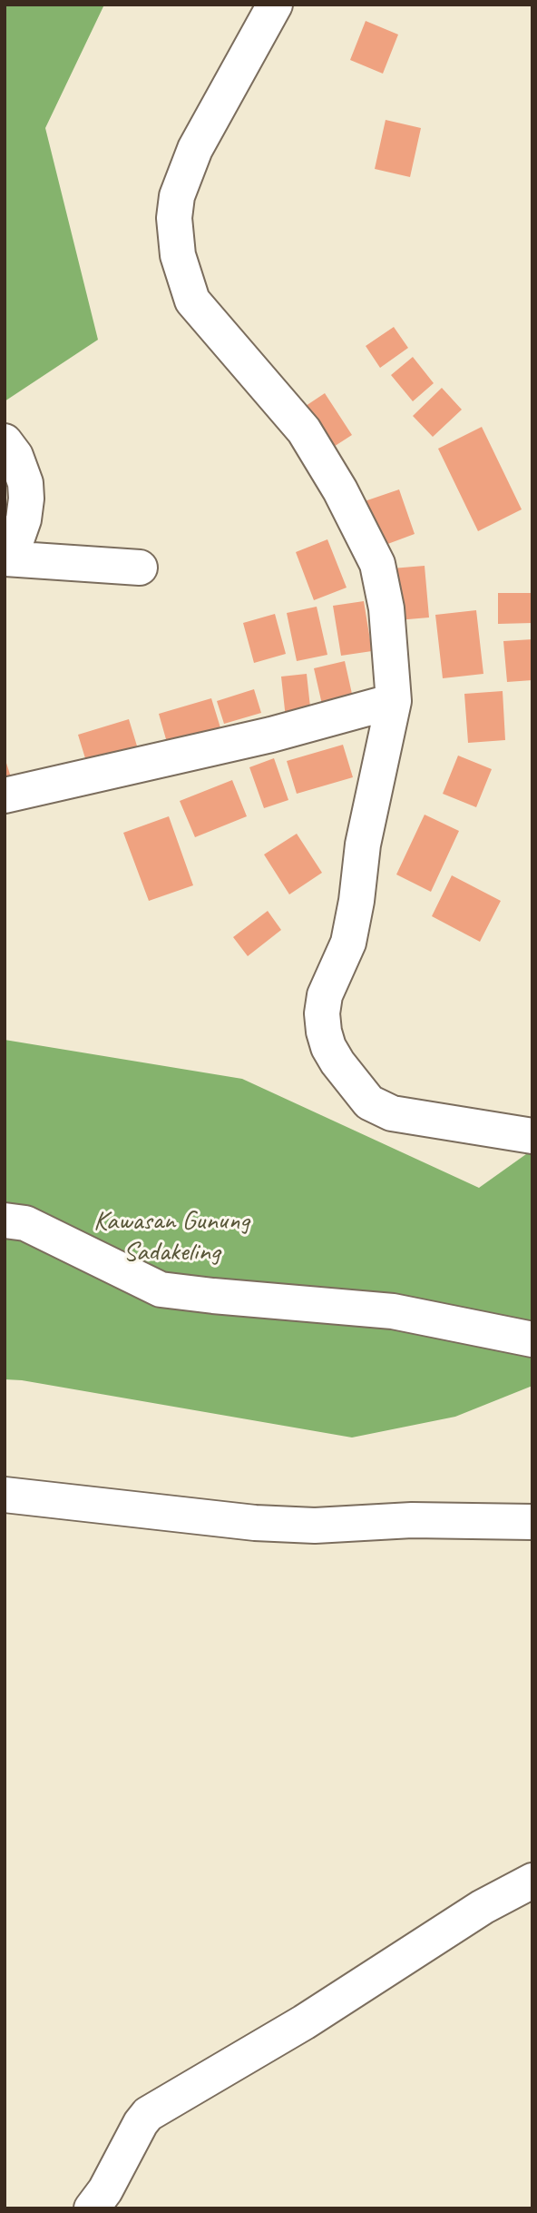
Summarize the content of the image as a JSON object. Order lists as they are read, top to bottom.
{
  "parks": ["Kawasan Gunung Sadakeling"]
}
